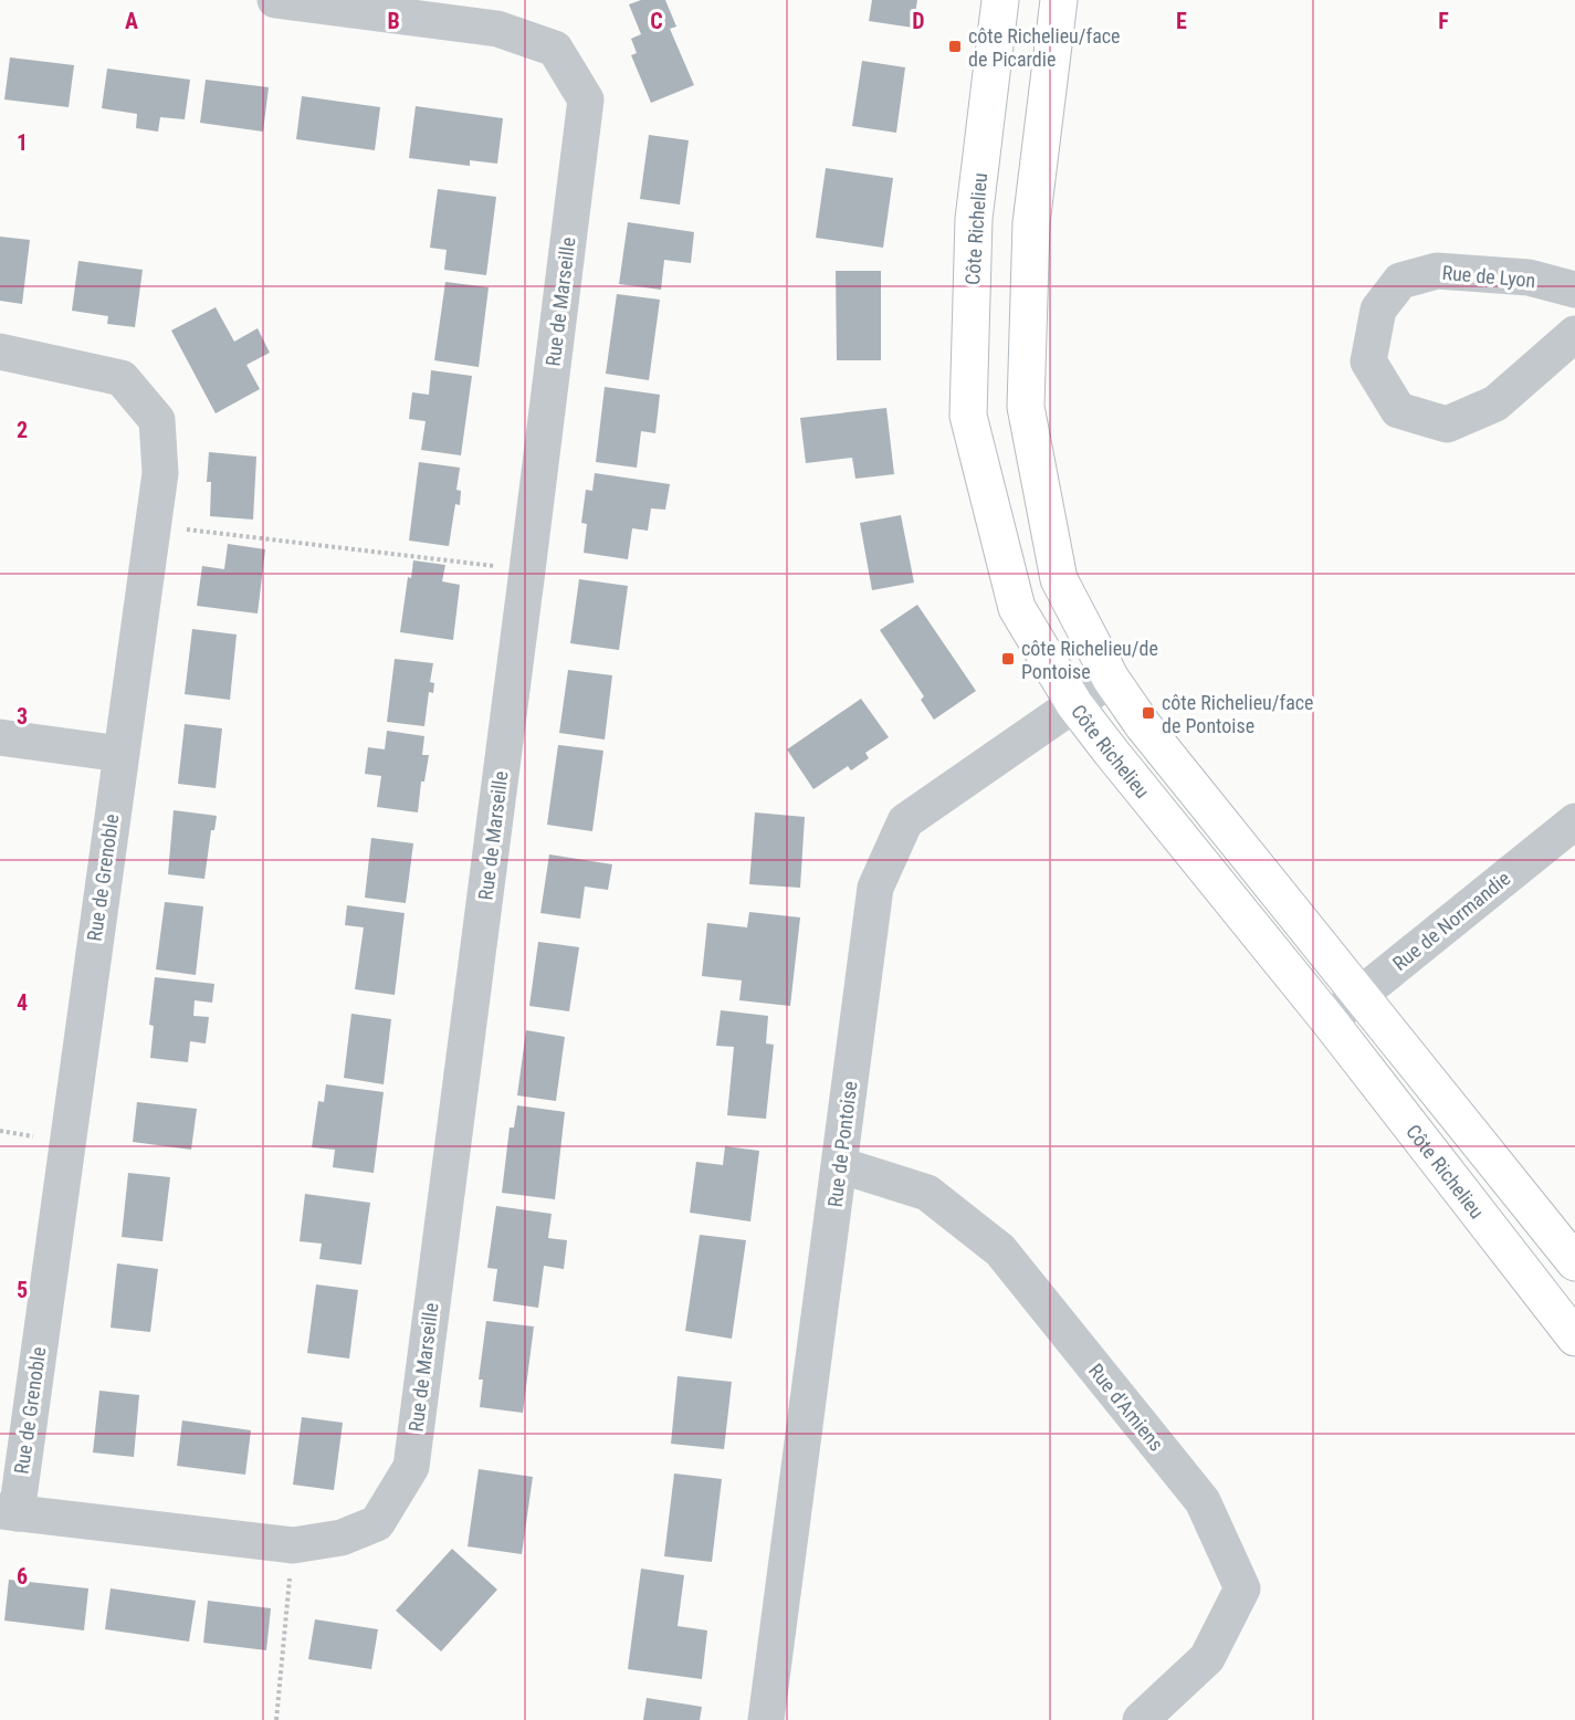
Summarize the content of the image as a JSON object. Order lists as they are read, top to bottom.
{
  "streets": {
    "street": [
      "Côte Richelieu",
      "Rue de Lyon",
      "Rue de Marseille",
      "Rue de Grenoble",
      "Rue de Normandie",
      "Rue de Pontoise",
      "Rue d'Amiens"
    ]
  },
  "crossings": [
    ["Côte Richelieu", "Rue de Normandie"],
    ["Côte Richelieu", "Rue de Pontoise"],
    ["Rue de Marseille", "Rue de Grenoble"],
    ["Rue de Pontoise", "Rue d'Amiens"]
  ],
  "places": {
    "transit": ["côte Richelieu/face de Picardie", "côte Richelieu/de Pontoise", "côte Richelieu/face de Pontoise"]
  },
  "grid": {
    "columns": [
      "A",
      "B",
      "C",
      "D",
      "E",
      "F"
    ],
    "rows": [
      "1",
      "2",
      "3",
      "4",
      "5",
      "6"
    ]
  }
}
